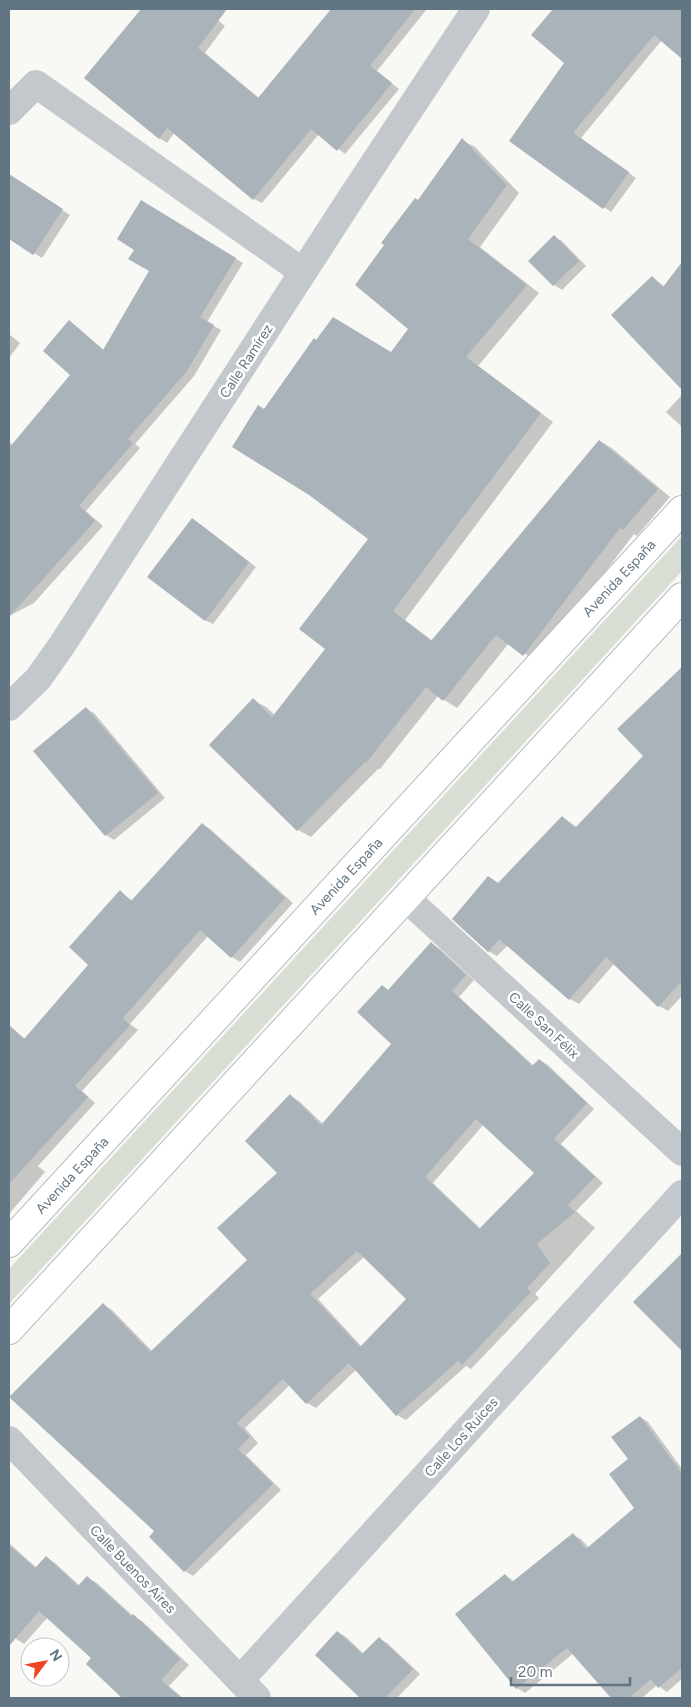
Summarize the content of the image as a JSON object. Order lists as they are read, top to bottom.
{
  "streets": {
    "main road": ["Avenida España"],
    "street": [
      "Calle Ramírez",
      "Calle San Félix",
      "Calle Los Ruices",
      "Calle Buenos Aires"
    ]
  },
  "crossings": [
    ["Calle Los Ruices", "Calle Buenos Aires"]
  ],
  "scale_bar": "20 m",
  "north": "top right"
}
